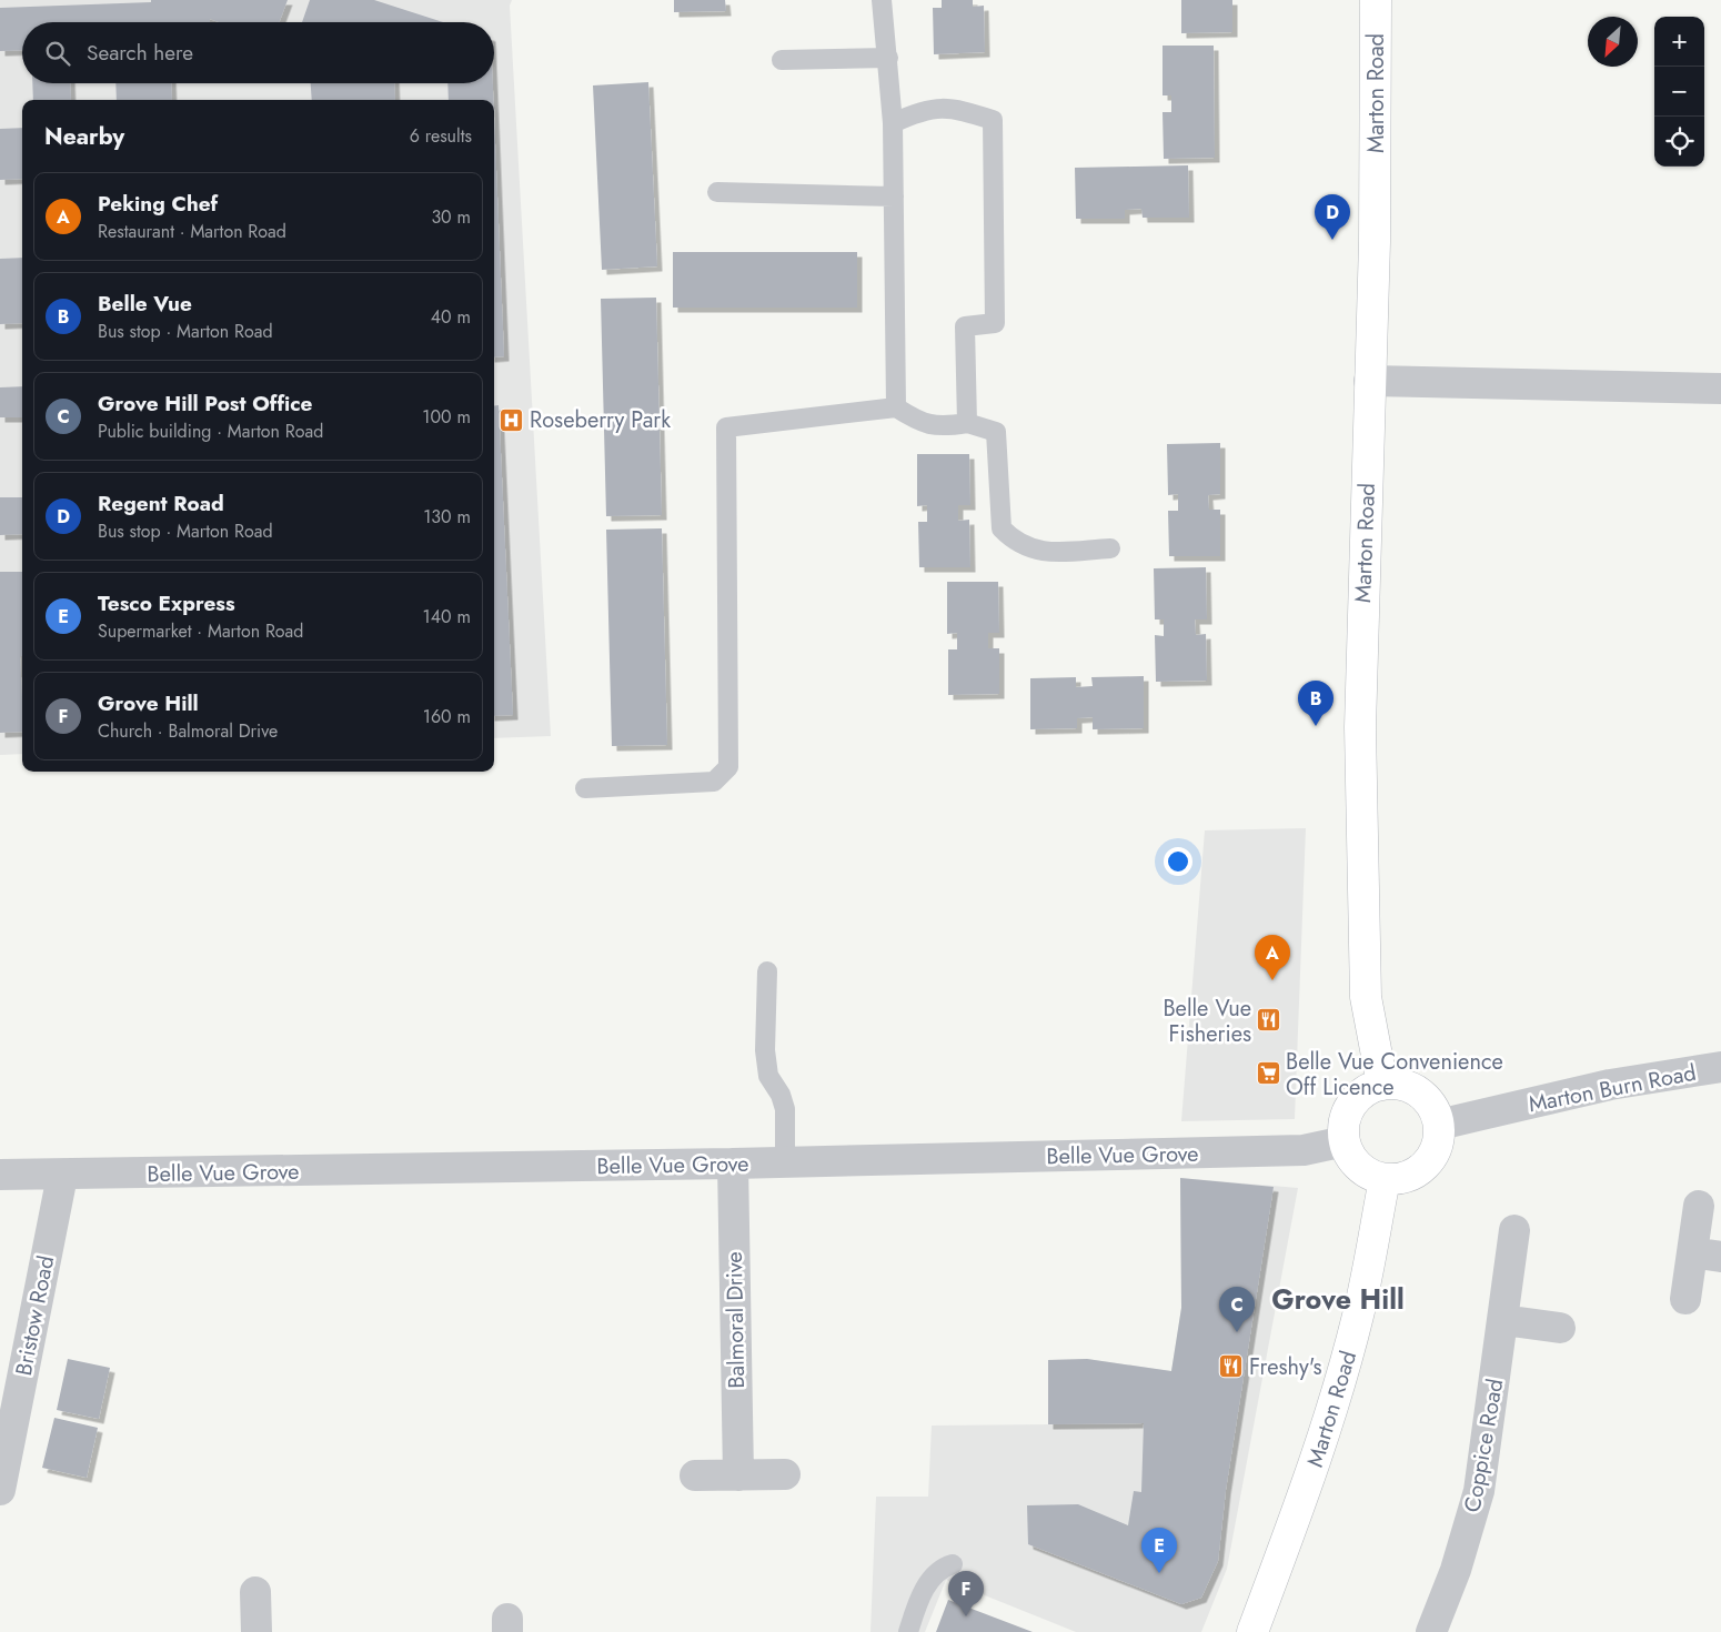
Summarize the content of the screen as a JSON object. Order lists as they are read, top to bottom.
{
  "streets": {
    "main road": ["Marton Road"],
    "street": [
      "Marton Burn Road",
      "Belle Vue Grove",
      "Bristow Road",
      "Balmoral Drive",
      "Coppice Road"
    ]
  },
  "crossings": [
    ["Marton Road", "Marton Burn Road"],
    ["Marton Road", "Belle Vue Grove"],
    ["Marton Burn Road", "Belle Vue Grove"],
    ["Belle Vue Grove", "Bristow Road"],
    ["Belle Vue Grove", "Balmoral Drive"]
  ],
  "districts": ["Grove Hill"],
  "places": {
    "hospital": ["Roseberry Park"],
    "restaurant": ["Belle Vue Fisheries", "Freshy's"],
    "supermarket": ["Belle Vue Convenience Off Licence"]
  },
  "north": "bottom left",
  "page": {
    "map_buttons": ["+", "−"],
    "search": "Search here",
    "heading": ["Nearby", "6 results"],
    "list": [
      {
        "mark": "A",
        "name": "Peking Chef",
        "note": "Restaurant · Marton Road",
        "value": "30 m"
      },
      {
        "mark": "B",
        "name": "Belle Vue",
        "note": "Bus stop · Marton Road",
        "value": "40 m"
      },
      {
        "mark": "C",
        "name": "Grove Hill Post Office",
        "note": "Public building · Marton Road",
        "value": "100 m"
      },
      {
        "mark": "D",
        "name": "Regent Road",
        "note": "Bus stop · Marton Road",
        "value": "130 m"
      },
      {
        "mark": "E",
        "name": "Tesco Express",
        "note": "Supermarket · Marton Road",
        "value": "140 m"
      },
      {
        "mark": "F",
        "name": "Grove Hill",
        "note": "Church · Balmoral Drive",
        "value": "160 m"
      }
    ],
    "pins": [
      "D",
      "B",
      "A",
      "C",
      "E",
      "F"
    ]
  }
}
